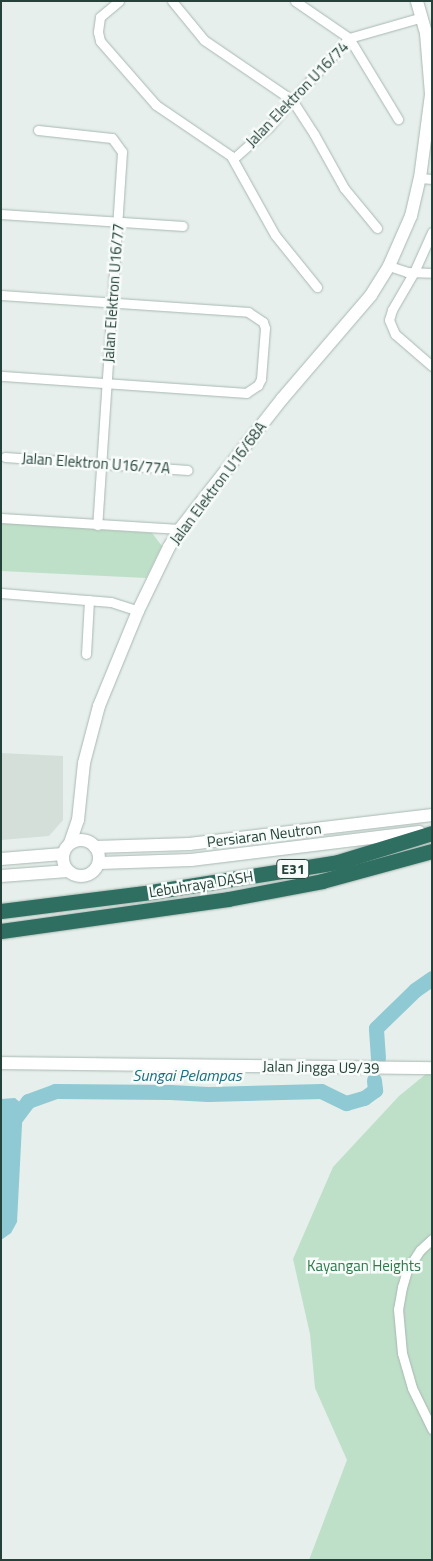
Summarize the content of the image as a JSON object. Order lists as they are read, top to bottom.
{
  "streets": {
    "highway": ["E31", "Lebuhraya DASH"],
    "street": [
      "Jalan Elektron U16/74",
      "Jalan Elektron U16/77",
      "Jalan Elektron U16/77A",
      "Jalan Elektron U16/68A",
      "Persiaran Neutron",
      "Jalan Jingga U9/39"
    ]
  },
  "crossings": [
    ["Jalan Elektron U16/74", "Jalan Elektron U16/68A"],
    ["Jalan Elektron U16/77", "Jalan Elektron U16/77A"],
    ["Jalan Elektron U16/68A", "Persiaran Neutron"],
    ["Persiaran Neutron", "Lebuhraya DASH"]
  ],
  "water": ["Sungai Pelampas"],
  "parks": ["Kayangan Heights"]
}
